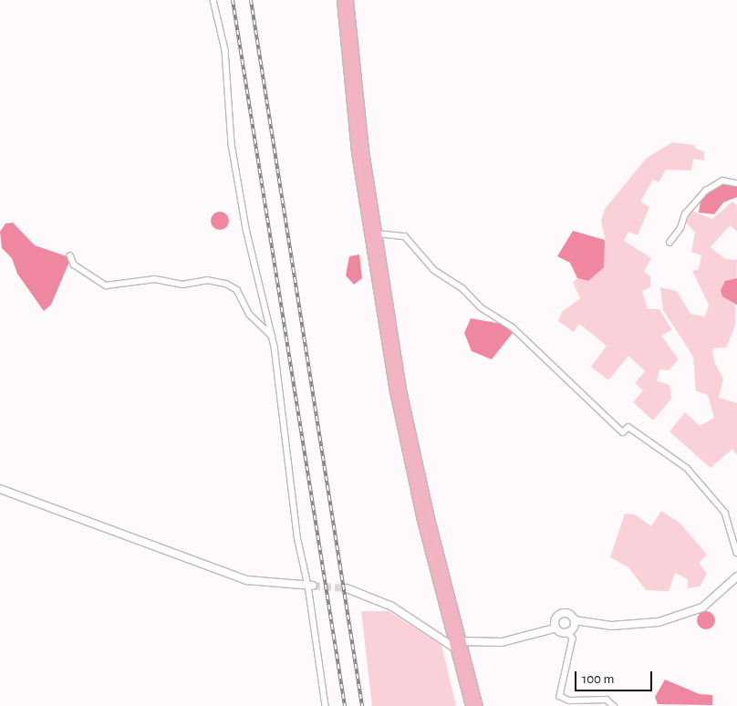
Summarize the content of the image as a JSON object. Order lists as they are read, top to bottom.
{
  "scale_bar": "100 m"
}
